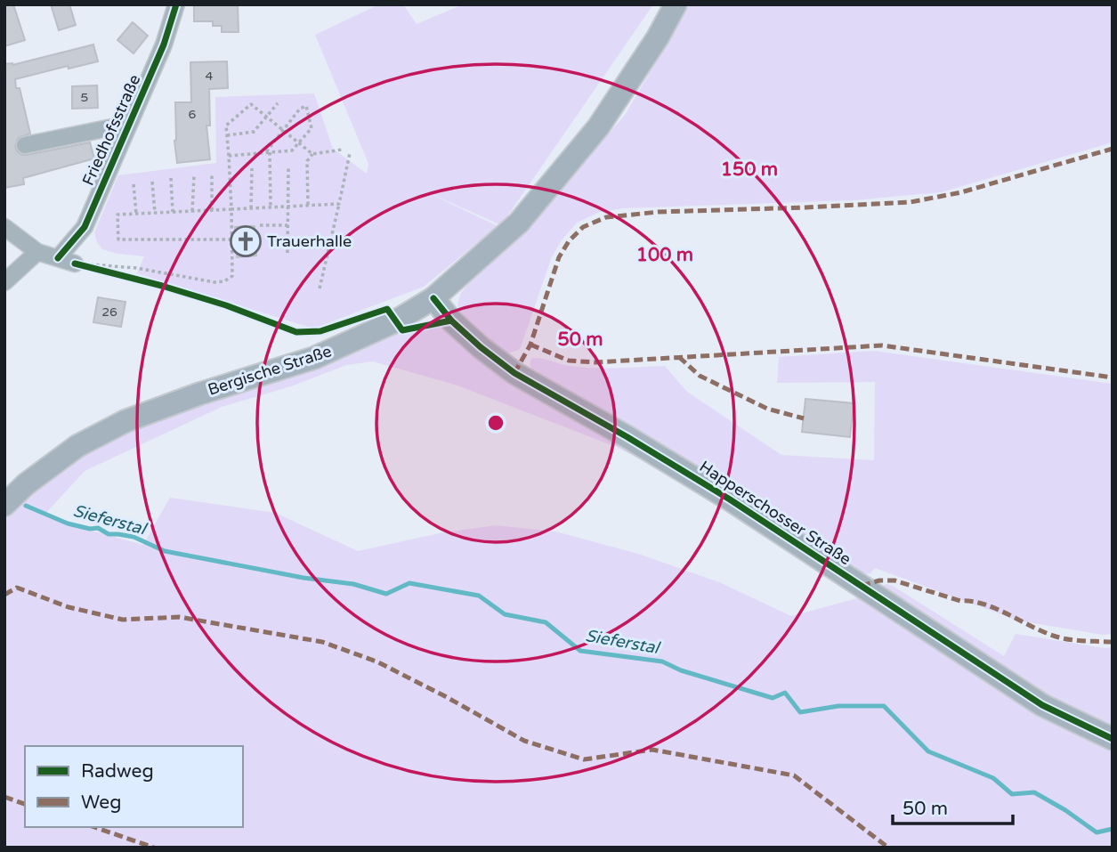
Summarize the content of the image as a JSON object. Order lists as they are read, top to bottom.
{
  "streets": {
    "main road": ["Bergische Straße", "Happerschosser Straße"],
    "street": ["Friedhofsstraße"]
  },
  "crossings": [
    ["Bergische Straße", "Happerschosser Straße"]
  ],
  "water": ["Sieferstal"],
  "places": {
    "church": ["Trauerhalle"]
  },
  "house_numbers": [
    "4",
    "5",
    "6",
    "26"
  ],
  "legend": ["Radweg", "Weg"],
  "scale_bar": "50 m",
  "rings": ["150 m", "100 m", "50 m"]
}
